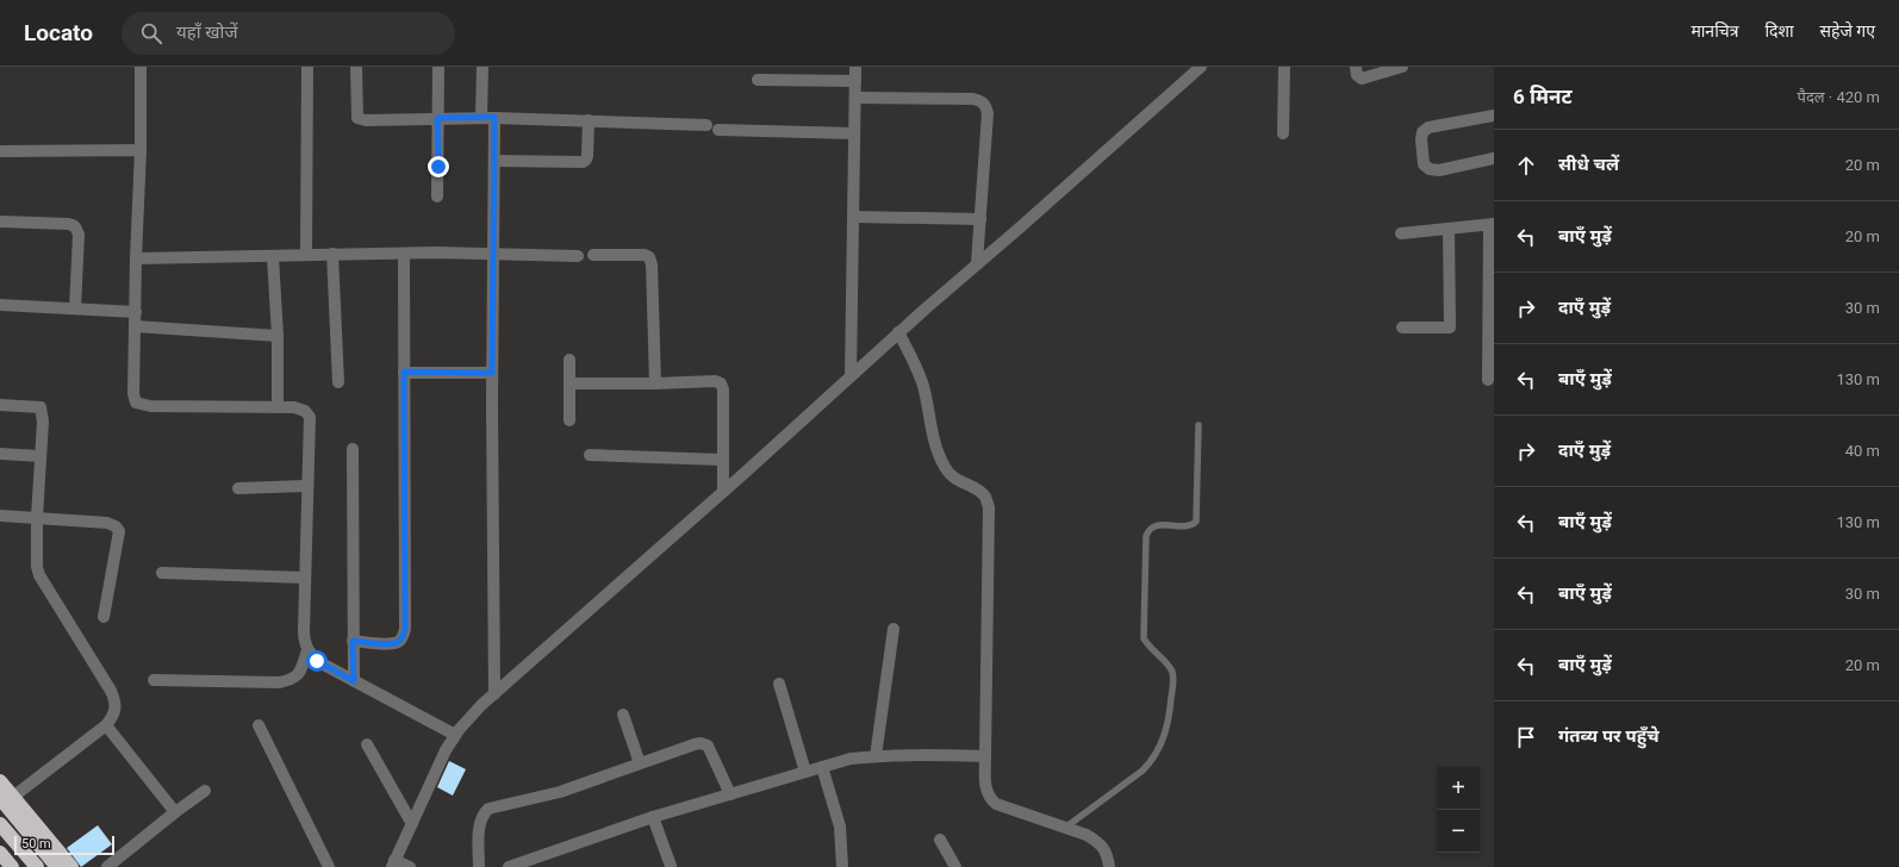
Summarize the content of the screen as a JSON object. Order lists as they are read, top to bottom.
{
  "scale_bar": "50 m",
  "page": {
    "header": "Locato",
    "search": "यहाँ खोजें",
    "nav": ["मानचित्र", "दिशा", "सहेजे गए"],
    "heading": ["6 मिनट", "पैदल · 420 m"],
    "list": [
      ["सीधे चलें", "20 m"],
      ["बाएँ मुड़ें", "20 m"],
      ["दाएँ मुड़ें", "30 m"],
      ["बाएँ मुड़ें", "130 m"],
      ["दाएँ मुड़ें", "40 m"],
      ["बाएँ मुड़ें", "130 m"],
      ["बाएँ मुड़ें", "30 m"],
      ["बाएँ मुड़ें", "20 m"],
      "गंतव्य पर पहुँचे"
    ],
    "map_buttons": ["+", "−"],
    "scale": "50 m"
  }
}
